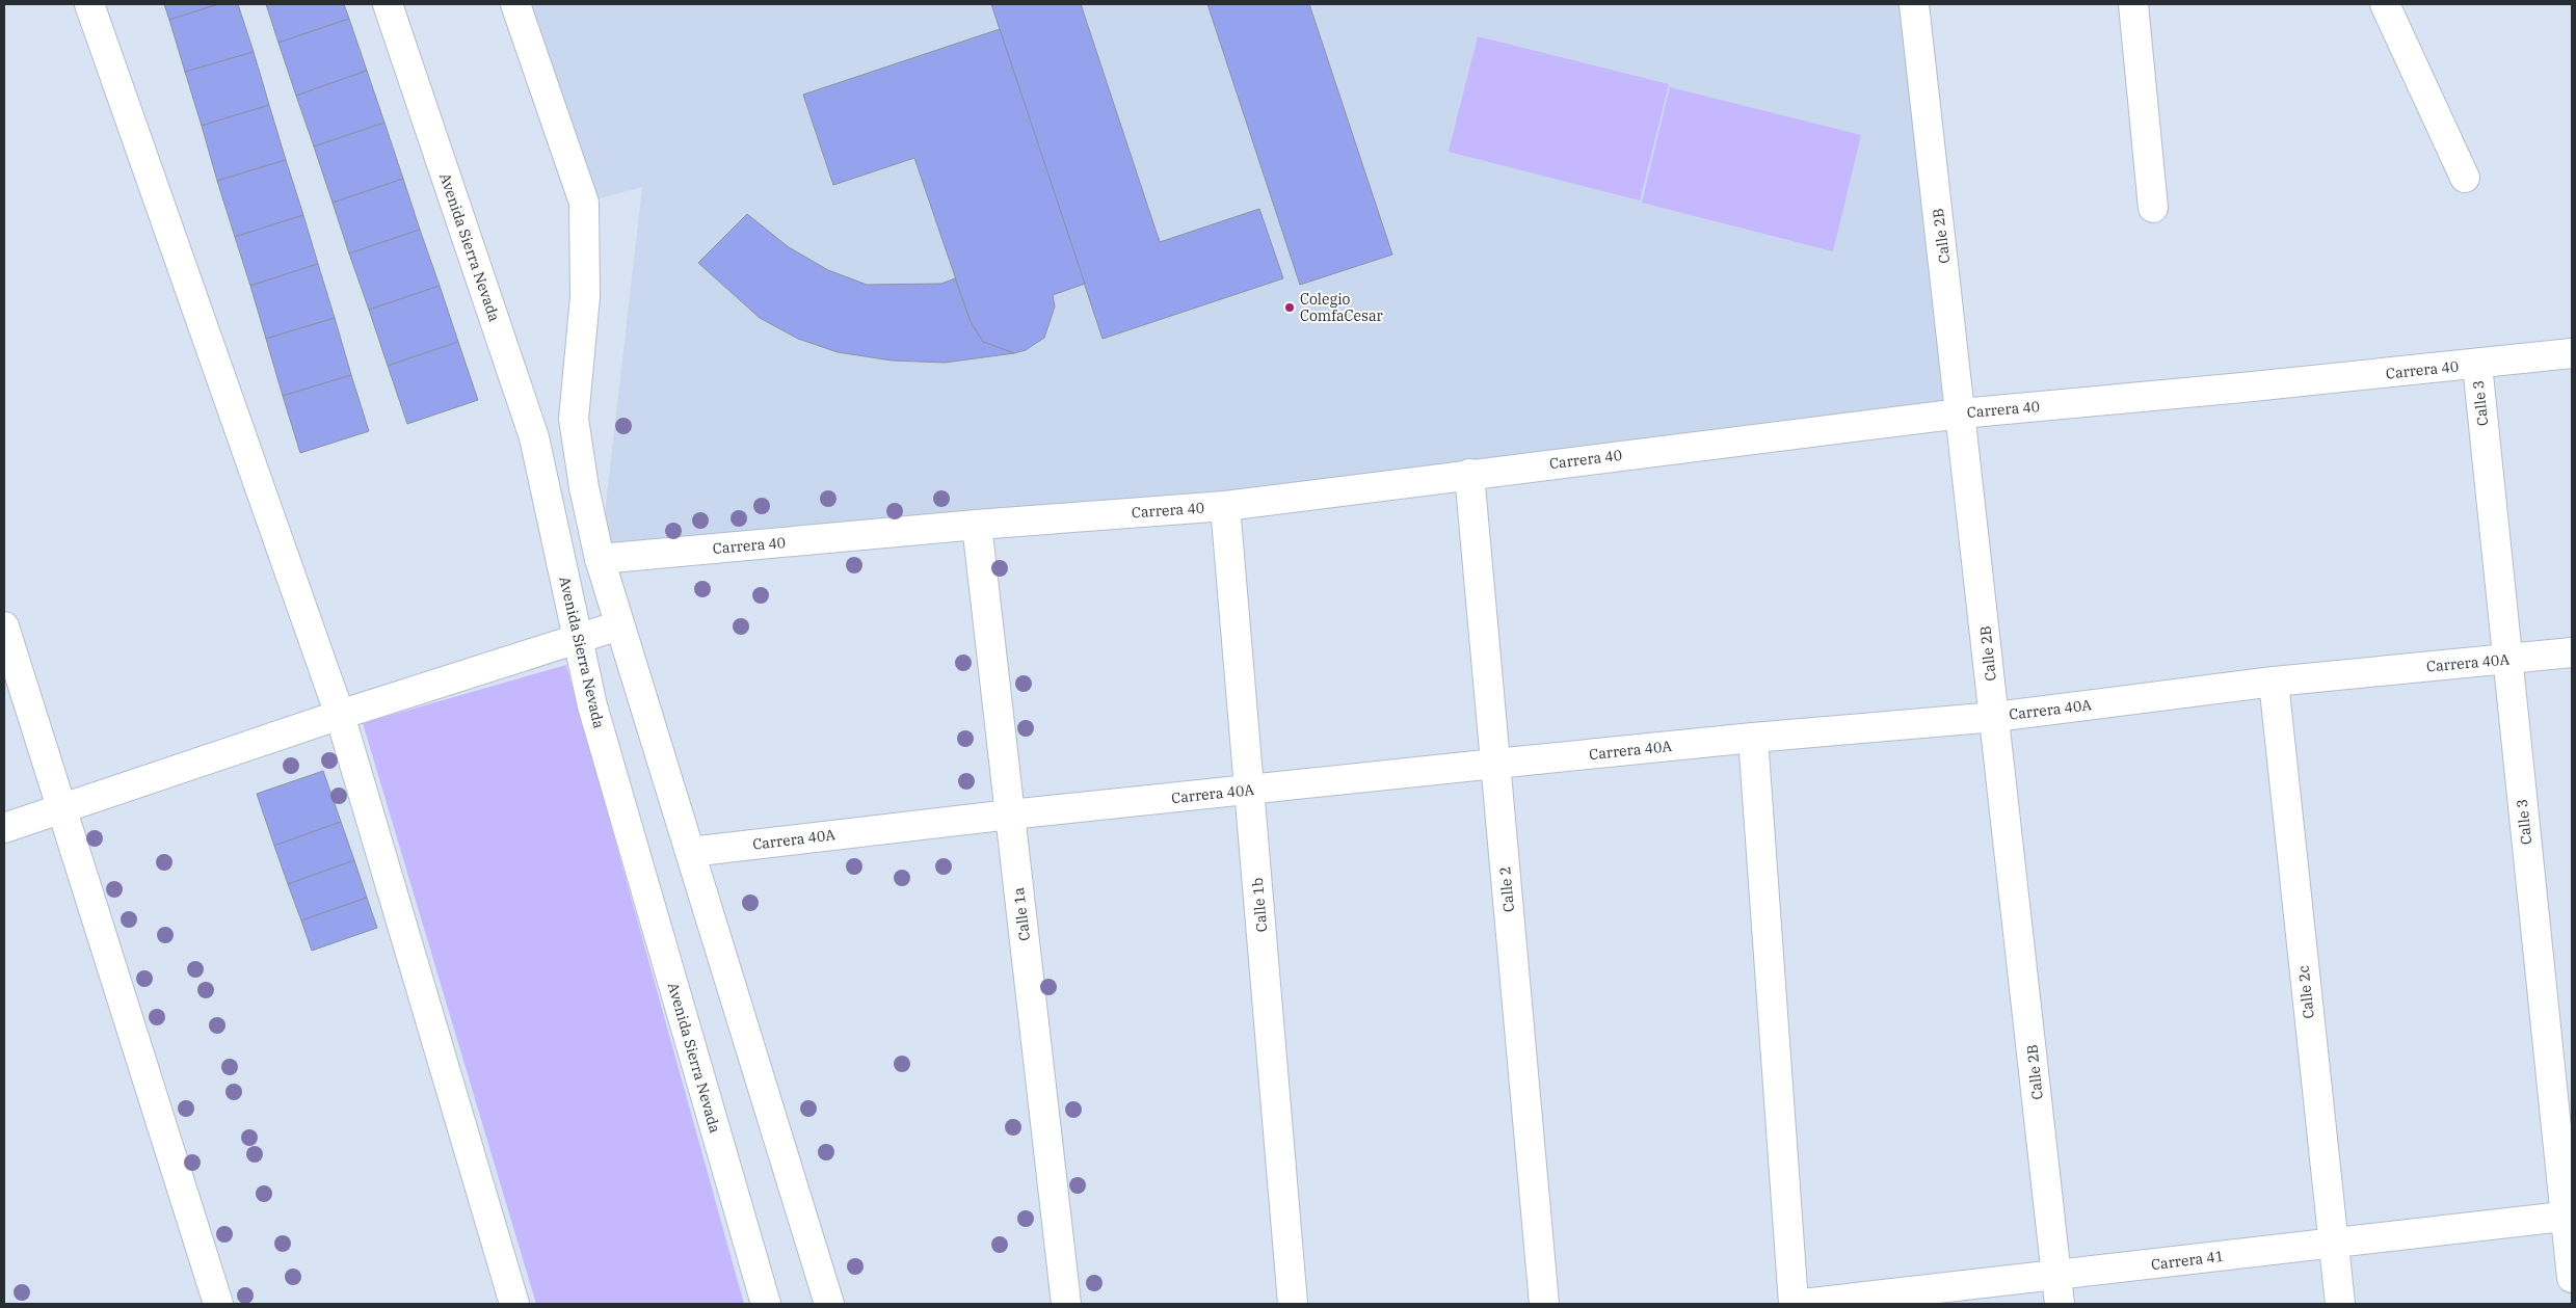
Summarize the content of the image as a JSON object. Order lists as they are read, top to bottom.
{
  "streets": {
    "street": [
      "Calle 2B",
      "Avenida Sierra Nevada",
      "Carrera 40",
      "Calle 3",
      "Carrera 40A",
      "Calle 2",
      "Calle 1b",
      "Calle 1a",
      "Calle 2c",
      "Carrera 41"
    ]
  },
  "crossings": [
    ["Calle 2B", "Carrera 40"],
    ["Calle 2B", "Carrera 40A"],
    ["Calle 2B", "Carrera 41"],
    ["Carrera 40", "Calle 3"],
    ["Carrera 40", "Calle 2"],
    ["Carrera 40", "Calle 1b"],
    ["Carrera 40", "Calle 1a"],
    ["Calle 3", "Carrera 40A"],
    ["Calle 3", "Carrera 41"],
    ["Carrera 40A", "Calle 2"],
    ["Carrera 40A", "Calle 1b"],
    ["Carrera 40A", "Calle 1a"],
    ["Carrera 40A", "Calle 2c"],
    ["Calle 2c", "Carrera 41"]
  ],
  "places": ["Colegio ComfaCesar"]
}
